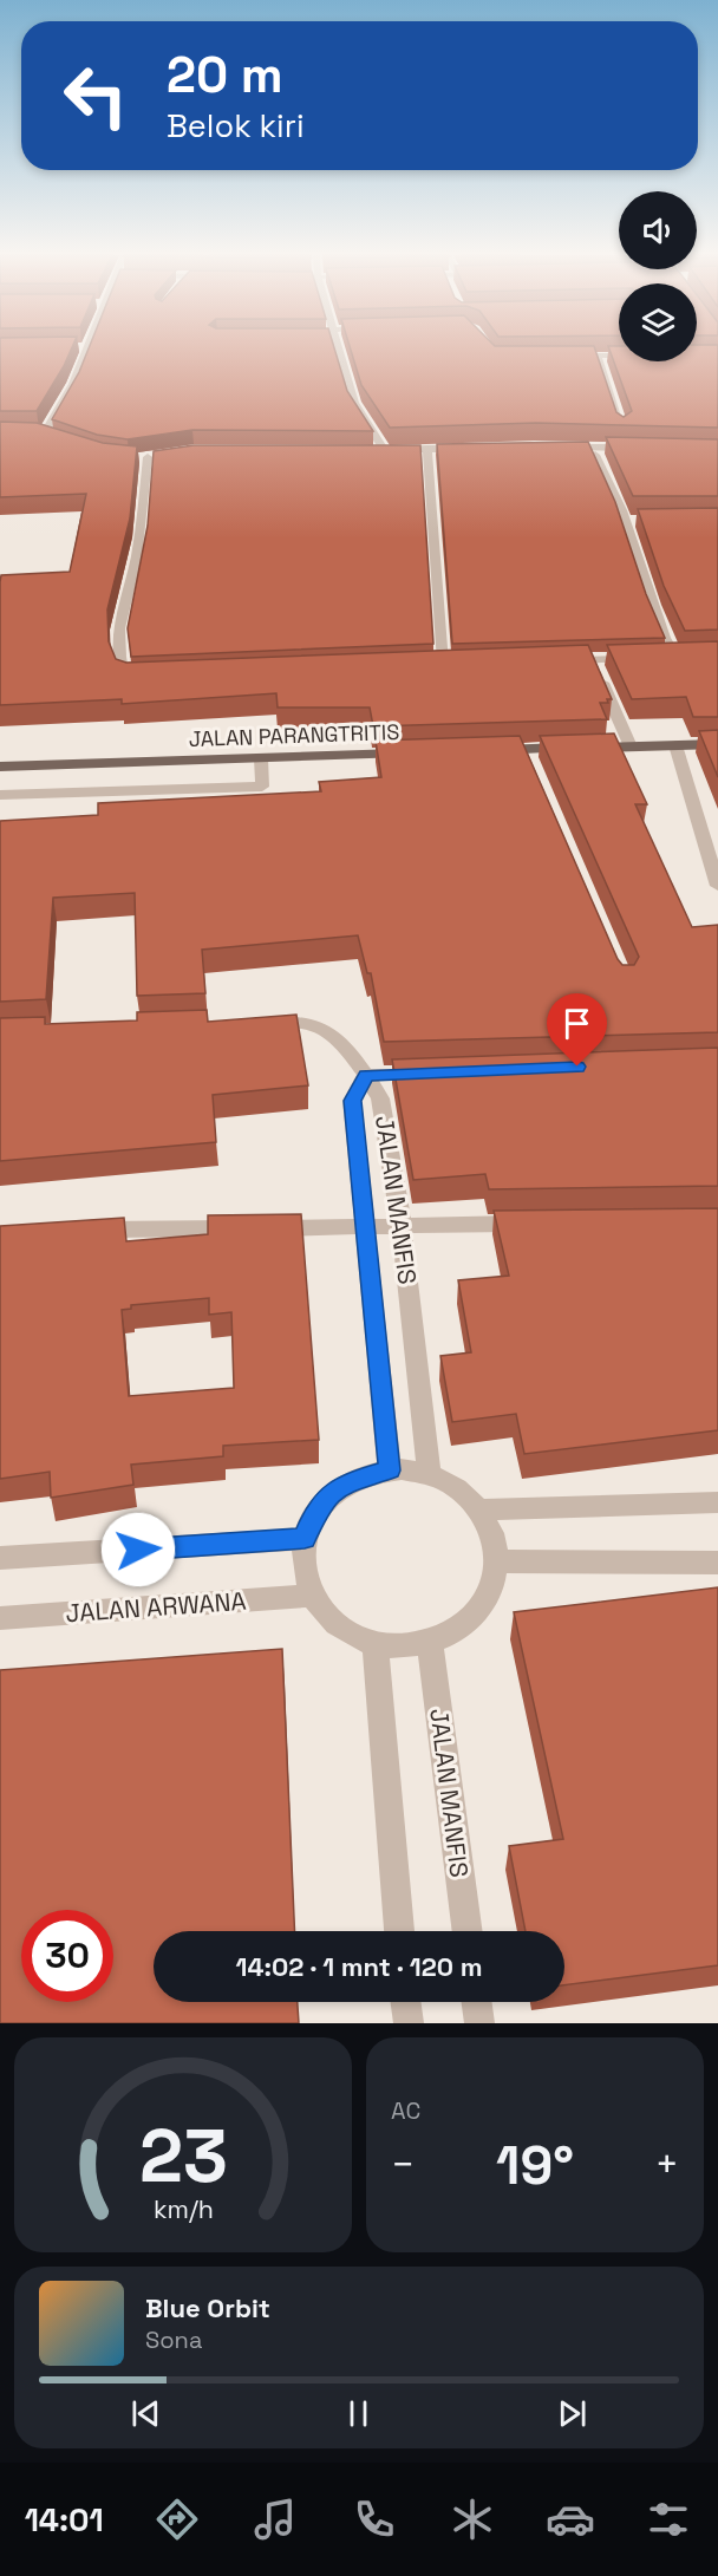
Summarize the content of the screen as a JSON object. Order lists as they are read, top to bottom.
{
  "streets": {
    "main road": ["JALAN PARANGTRITIS"],
    "street": ["JALAN MANFIS", "JALAN ARWANA"]
  },
  "crossings": [
    ["JALAN MANFIS", "JALAN ARWANA"]
  ],
  "page": {
    "turn": ["20 m", "Belok kiri"],
    "limit": "30",
    "trip": "14:02 · 1 mnt · 120 m",
    "tile": "AC",
    "heat": ["−", "19°", "+"],
    "song": ["Blue Orbit", "Sona"],
    "tabs": "14:01",
    "gauge": ["23", "km/h"]
  }
}
